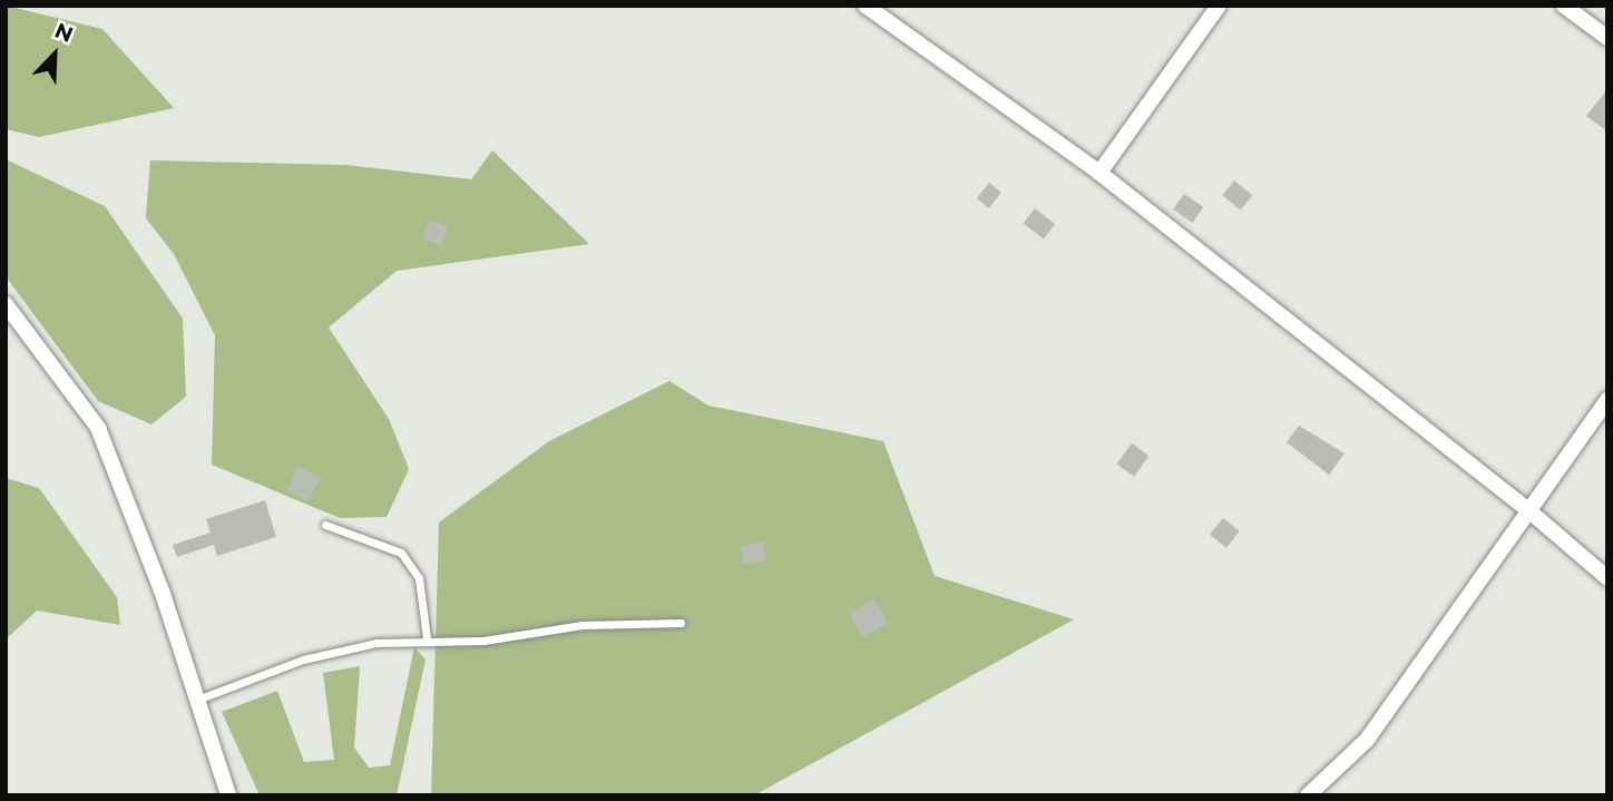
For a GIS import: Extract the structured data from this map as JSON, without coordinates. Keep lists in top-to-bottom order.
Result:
{
  "north": "top right"
}
